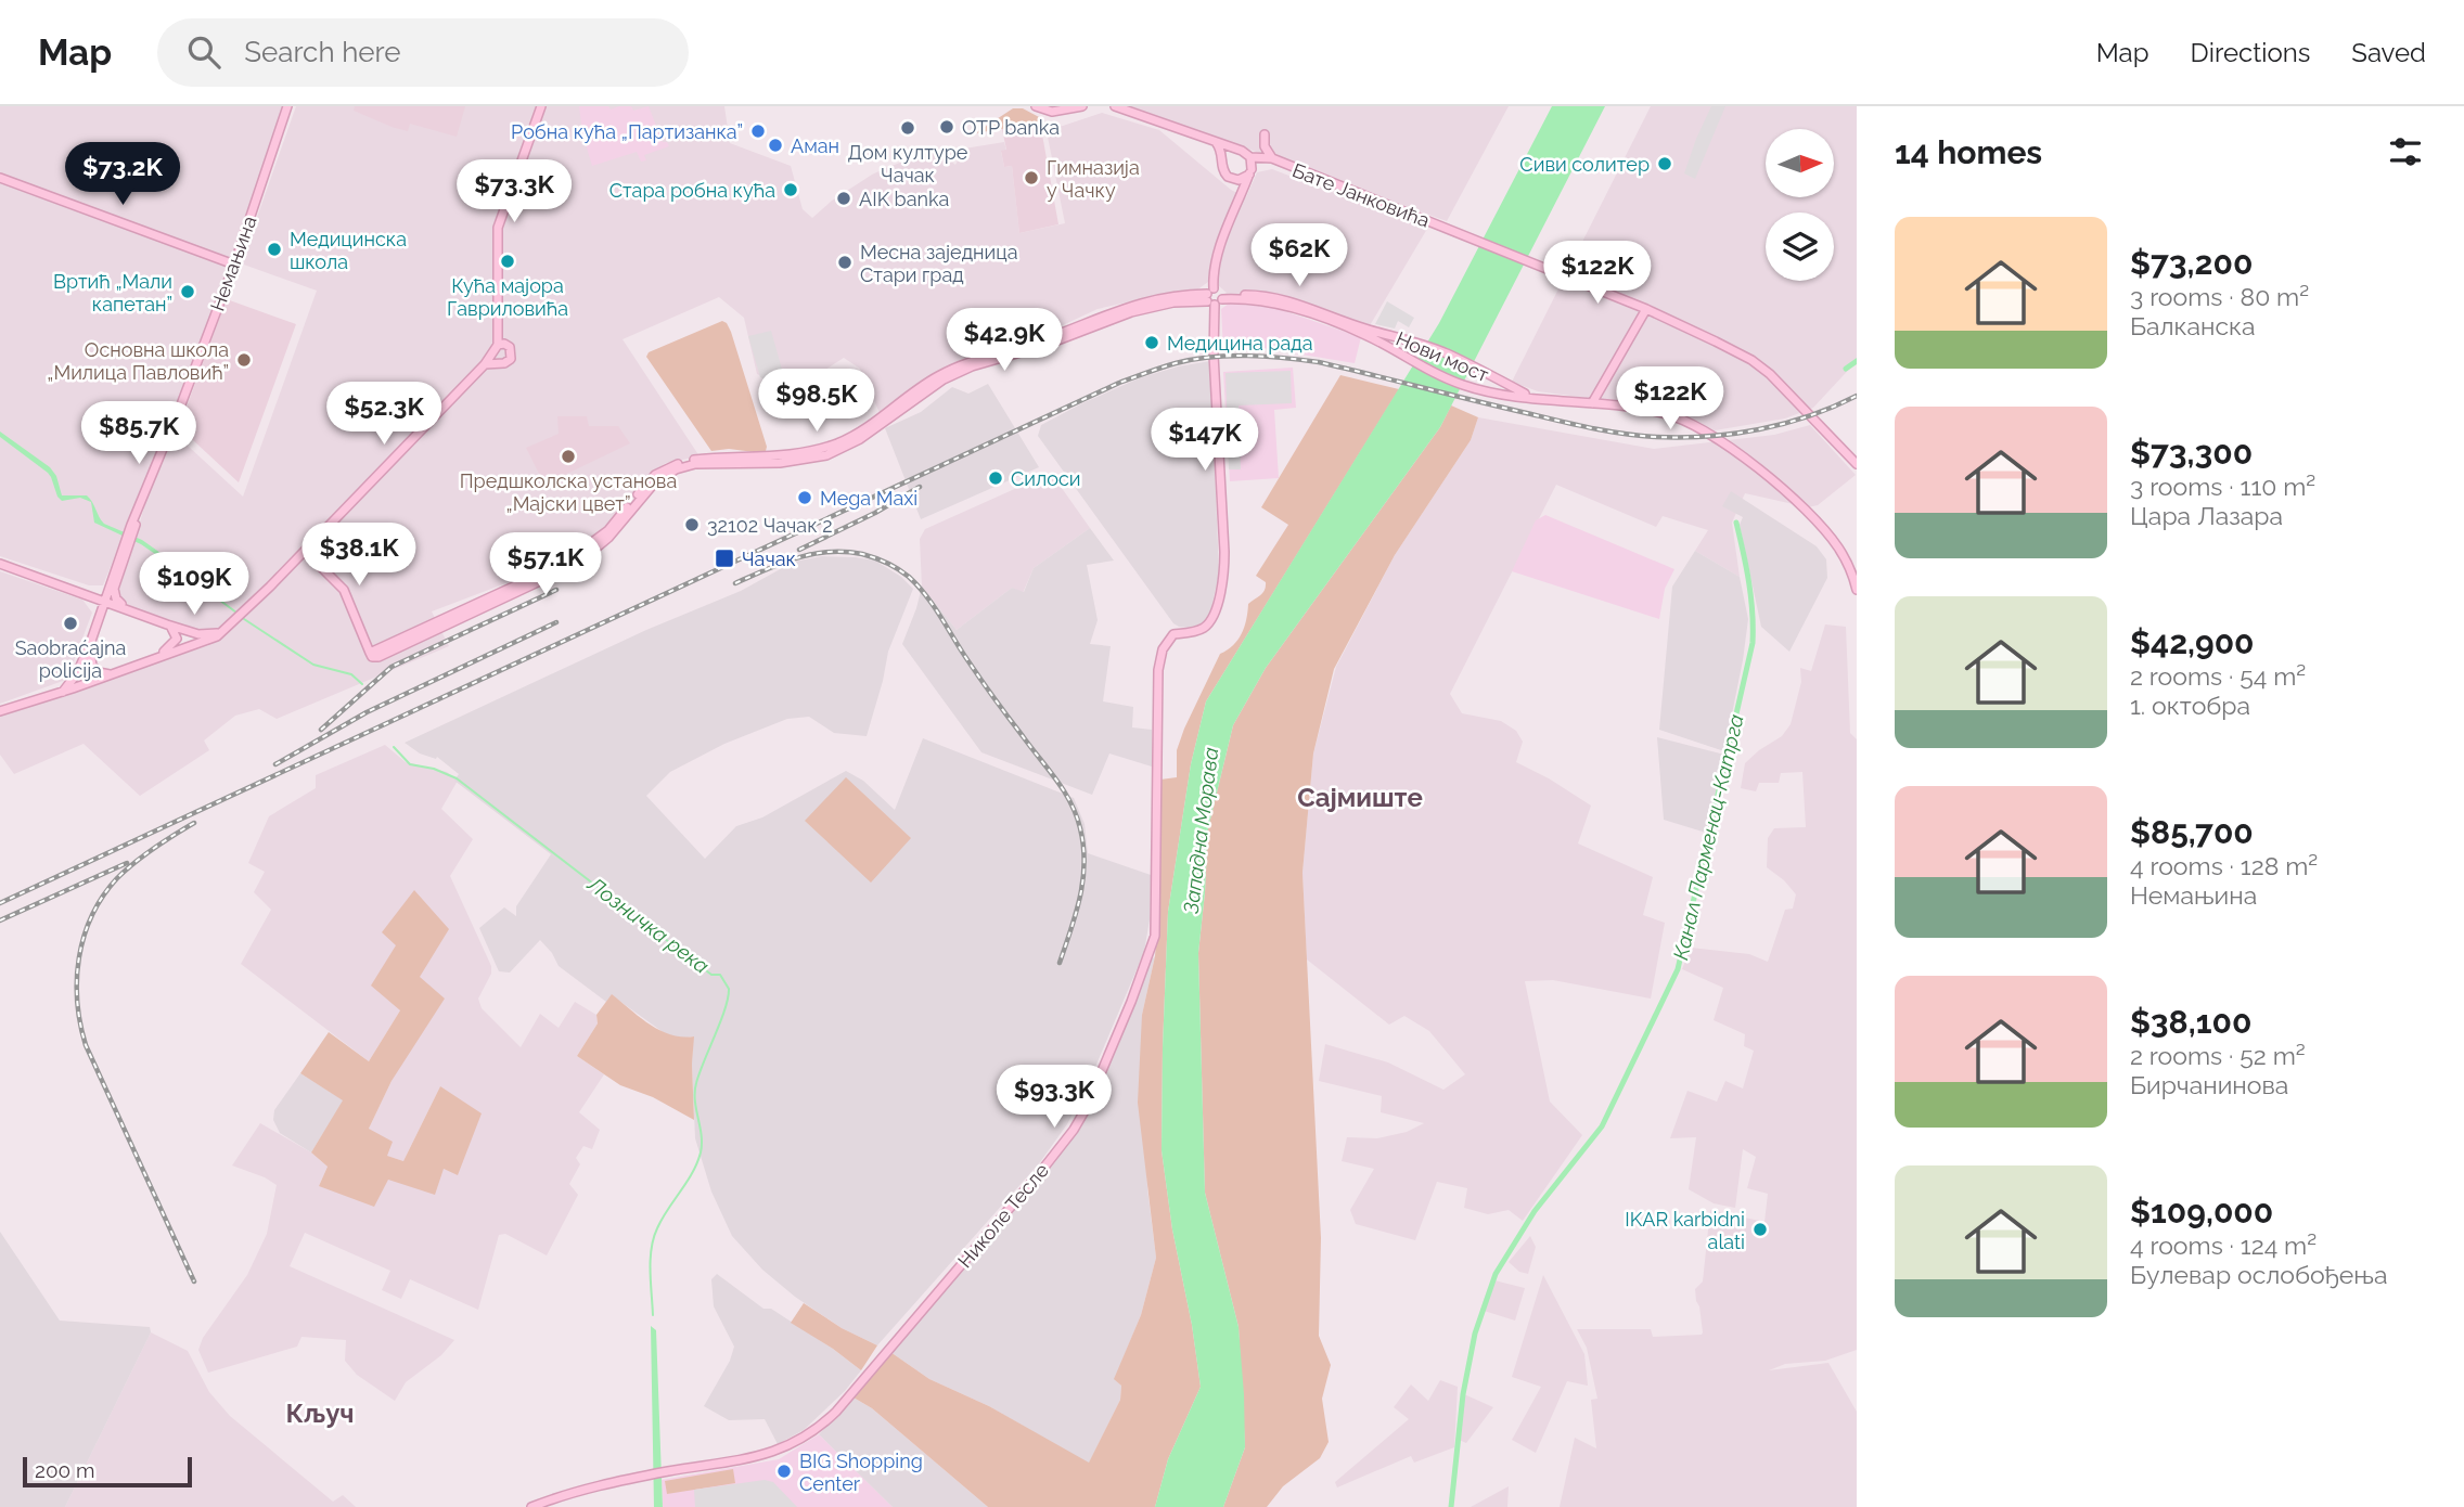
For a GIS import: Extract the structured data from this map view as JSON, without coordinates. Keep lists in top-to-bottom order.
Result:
{
  "streets": {
    "main road": [
      "Бате Јанковића",
      "Немањина",
      "Нови мост",
      "Николе Тесле"
    ]
  },
  "districts": ["Сајмиште", "Кључ"],
  "water": ["Западна Морава", "Канал Парменац-Катрга", "Лозничка река"],
  "places": {
    "other": [
      "OTP banka",
      "Дом културе Чачак",
      "Робна кућа „Партизанка”",
      "Аман",
      "Сиви солитер",
      "Гимназија у Чачку",
      "Стара робна кућа",
      "AIK banka",
      "Медицинска школа",
      "Кућа мајора Гавриловића",
      "Месна заједница Стари град",
      "Вртић „Мали капетан”",
      "Медицина рада",
      "Основна школа „Милица Павловић”",
      "Предшколска установа „Мајски цвет”",
      "Силоси",
      "Mega Maxi",
      "32102 Чачак 2",
      "Saobraćajna policija",
      "IKAR karbidni alati",
      "BIG Shopping Center"
    ],
    "transit": ["Чачак"]
  },
  "scale_bar": "200 m",
  "north": "right",
  "page": {
    "header": "Map",
    "search": "Search here",
    "nav": ["Map", "Directions", "Saved"],
    "heading": "14 homes",
    "price": [
      "$73.2K",
      "$73.3K",
      "$62K",
      "$122K",
      "$42.9K",
      "$122K",
      "$98.5K",
      "$52.3K",
      "$85.7K",
      "$147K",
      "$38.1K",
      "$57.1K",
      "$109K",
      "$93.3K"
    ],
    "list": [
      {
        "name": "$73,200",
        "note": "3 rooms · 80 m² · Балканска"
      },
      {
        "name": "$73,300",
        "note": "3 rooms · 110 m² · Цара Лазара"
      },
      {
        "name": "$42,900",
        "note": "2 rooms · 54 m² · 1. октобра"
      },
      {
        "name": "$85,700",
        "note": "4 rooms · 128 m² · Немањина"
      },
      {
        "name": "$38,100",
        "note": "2 rooms · 52 m² · Бирчанинова"
      },
      {
        "name": "$109,000",
        "note": "4 rooms · 124 m² · Булевар ослобођења"
      }
    ],
    "scale": "200 m"
  }
}
